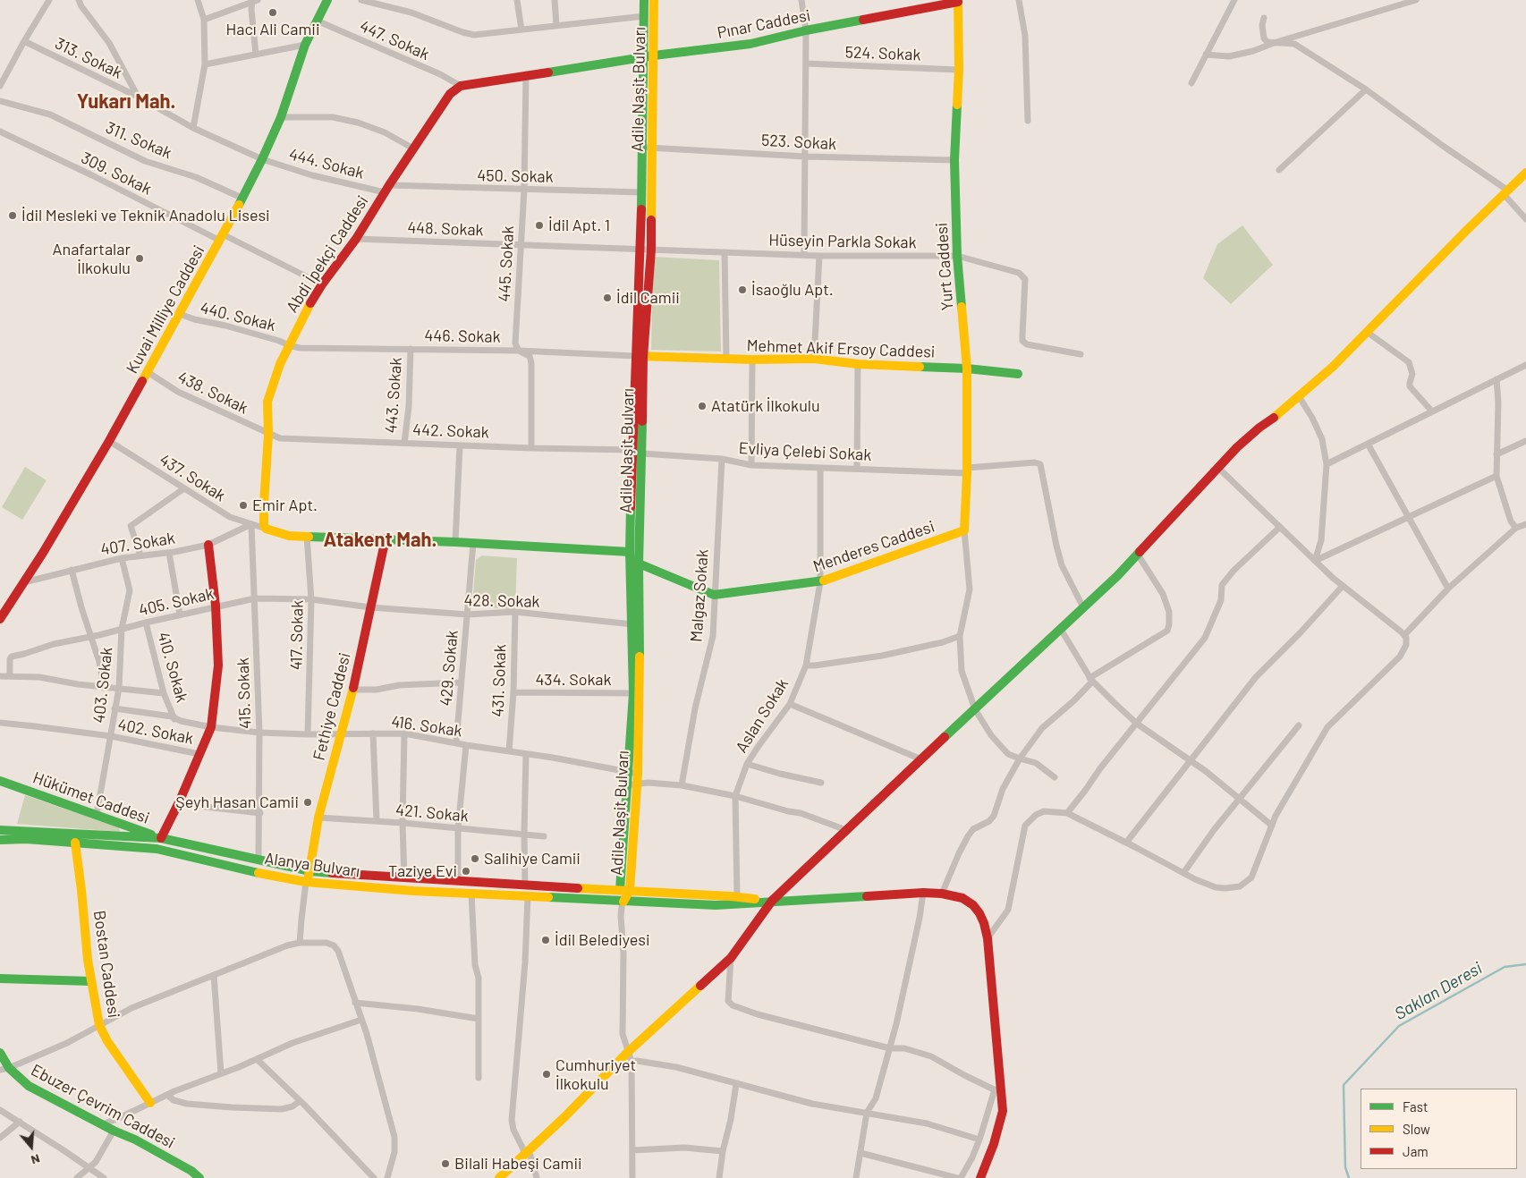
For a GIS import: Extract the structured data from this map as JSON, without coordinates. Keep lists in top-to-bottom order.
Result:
{
  "streets": {
    "street": [
      "Pınar Caddesi",
      "447. Sokak",
      "524. Sokak",
      "313. Sokak",
      "Adile Naşit Bulvarı",
      "311. Sokak",
      "523. Sokak",
      "444. Sokak",
      "309. Sokak",
      "450. Sokak",
      "448. Sokak",
      "Hüseyin Parkla Sokak",
      "Abdi İpekçi Caddesi",
      "445. Sokak",
      "Yurt Caddesi",
      "Kuvai Milliye Caddesi",
      "440. Sokak",
      "446. Sokak",
      "Mehmet Akif Ersoy Caddesi",
      "438. Sokak",
      "443. Sokak",
      "442. Sokak",
      "Evliya Çelebi Sokak",
      "437. Sokak",
      "407. Sokak",
      "Menderes Caddesi",
      "Malgaz Sokak",
      "428. Sokak",
      "405. Sokak",
      "417. Sokak",
      "410. Sokak",
      "429. Sokak",
      "434. Sokak",
      "431. Sokak",
      "403. Sokak",
      "415. Sokak",
      "Fethiye Caddesi",
      "Aslan Sokak",
      "416. Sokak",
      "402. Sokak",
      "Hükümet Caddesi",
      "421. Sokak",
      "Alanya Bulvarı",
      "Bostan Caddesi",
      "Ebuzer Çevrim Caddesi"
    ]
  },
  "crossings": [
    ["Pınar Caddesi", "Adile Naşit Bulvarı"],
    ["Pınar Caddesi", "Yurt Caddesi"],
    ["447. Sokak", "Abdi İpekçi Caddesi"],
    ["447. Sokak", "Kuvai Milliye Caddesi"],
    ["524. Sokak", "Yurt Caddesi"],
    ["313. Sokak", "444. Sokak"],
    ["313. Sokak", "Kuvai Milliye Caddesi"],
    ["Adile Naşit Bulvarı", "523. Sokak"],
    ["Adile Naşit Bulvarı", "450. Sokak"],
    ["Adile Naşit Bulvarı", "448. Sokak"],
    ["Adile Naşit Bulvarı", "Hüseyin Parkla Sokak"],
    ["Adile Naşit Bulvarı", "446. Sokak"],
    ["Adile Naşit Bulvarı", "Mehmet Akif Ersoy Caddesi"],
    ["Adile Naşit Bulvarı", "442. Sokak"],
    ["Adile Naşit Bulvarı", "Evliya Çelebi Sokak"],
    ["Adile Naşit Bulvarı", "Menderes Caddesi"],
    ["Adile Naşit Bulvarı", "428. Sokak"],
    ["Adile Naşit Bulvarı", "434. Sokak"],
    ["Adile Naşit Bulvarı", "416. Sokak"],
    ["Adile Naşit Bulvarı", "Alanya Bulvarı"],
    ["311. Sokak", "Kuvai Milliye Caddesi"],
    ["523. Sokak", "Yurt Caddesi"],
    ["444. Sokak", "450. Sokak"],
    ["444. Sokak", "Abdi İpekçi Caddesi"],
    ["444. Sokak", "Kuvai Milliye Caddesi"],
    ["309. Sokak", "Abdi İpekçi Caddesi"],
    ["309. Sokak", "Kuvai Milliye Caddesi"],
    ["450. Sokak", "Abdi İpekçi Caddesi"],
    ["450. Sokak", "445. Sokak"],
    ["448. Sokak", "Hüseyin Parkla Sokak"],
    ["448. Sokak", "Abdi İpekçi Caddesi"],
    ["448. Sokak", "445. Sokak"],
    ["Hüseyin Parkla Sokak", "Yurt Caddesi"],
    ["Abdi İpekçi Caddesi", "440. Sokak"],
    ["Abdi İpekçi Caddesi", "446. Sokak"],
    ["Abdi İpekçi Caddesi", "438. Sokak"],
    ["Abdi İpekçi Caddesi", "442. Sokak"],
    ["Abdi İpekçi Caddesi", "437. Sokak"],
    ["445. Sokak", "446. Sokak"],
    ["Yurt Caddesi", "Mehmet Akif Ersoy Caddesi"],
    ["Yurt Caddesi", "Evliya Çelebi Sokak"],
    ["Yurt Caddesi", "Menderes Caddesi"],
    ["Kuvai Milliye Caddesi", "440. Sokak"],
    ["Kuvai Milliye Caddesi", "438. Sokak"],
    ["Kuvai Milliye Caddesi", "437. Sokak"],
    ["Kuvai Milliye Caddesi", "407. Sokak"],
    ["440. Sokak", "446. Sokak"],
    ["446. Sokak", "Mehmet Akif Ersoy Caddesi"],
    ["446. Sokak", "443. Sokak"],
    ["438. Sokak", "442. Sokak"],
    ["443. Sokak", "442. Sokak"],
    ["Evliya Çelebi Sokak", "Malgaz Sokak"],
    ["Evliya Çelebi Sokak", "Aslan Sokak"],
    ["437. Sokak", "407. Sokak"],
    ["437. Sokak", "415. Sokak"],
    ["407. Sokak", "403. Sokak"],
    ["407. Sokak", "415. Sokak"],
    ["Menderes Caddesi", "Malgaz Sokak"],
    ["Menderes Caddesi", "Aslan Sokak"],
    ["428. Sokak", "405. Sokak"],
    ["428. Sokak", "429. Sokak"],
    ["428. Sokak", "431. Sokak"],
    ["428. Sokak", "Fethiye Caddesi"],
    ["405. Sokak", "417. Sokak"],
    ["405. Sokak", "410. Sokak"],
    ["405. Sokak", "403. Sokak"],
    ["405. Sokak", "415. Sokak"],
    ["405. Sokak", "Fethiye Caddesi"],
    ["417. Sokak", "416. Sokak"],
    ["410. Sokak", "416. Sokak"],
    ["429. Sokak", "416. Sokak"],
    ["434. Sokak", "431. Sokak"],
    ["431. Sokak", "416. Sokak"],
    ["403. Sokak", "416. Sokak"],
    ["403. Sokak", "402. Sokak"],
    ["403. Sokak", "Hükümet Caddesi"],
    ["415. Sokak", "416. Sokak"],
    ["415. Sokak", "Alanya Bulvarı"],
    ["Fethiye Caddesi", "416. Sokak"],
    ["Fethiye Caddesi", "421. Sokak"],
    ["Fethiye Caddesi", "Alanya Bulvarı"],
    ["Aslan Sokak", "Alanya Bulvarı"],
    ["Hükümet Caddesi", "Alanya Bulvarı"],
    ["Alanya Bulvarı", "Bostan Caddesi"]
  ],
  "districts": ["Yukarı Mah.", "Atakent Mah."],
  "water": ["Saklan Deresi"],
  "places": [
    "Hacı Ali Camii",
    "İdil Mesleki ve Teknik Anadolu Lisesi",
    "İdil Apt. 1",
    "Anafartalar İlkokulu",
    "İsaoğlu Apt.",
    "İdil Camii",
    "Atatürk İlkokulu",
    "Emir Apt.",
    "Şeyh Hasan Camii",
    "Salihiye Camii",
    "Taziye Evi",
    "İdil Belediyesi",
    "Cumhuriyet İlkokulu",
    "Bilali Habeşi Camii"
  ],
  "legend": ["Fast", "Slow", "Jam"],
  "north": "bottom"
}
